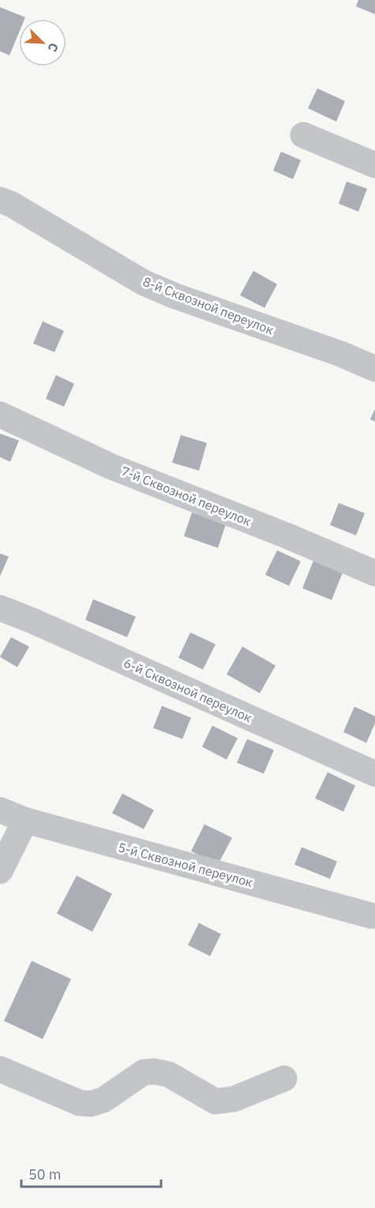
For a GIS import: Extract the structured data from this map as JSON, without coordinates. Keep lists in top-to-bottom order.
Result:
{
  "streets": {
    "street": [
      "8-й Сквозной переулок",
      "7-й Сквозной переулок",
      "6-й Сквозной переулок",
      "5-й Сквозной переулок"
    ]
  },
  "scale_bar": "50 m",
  "north": "bottom right"
}
